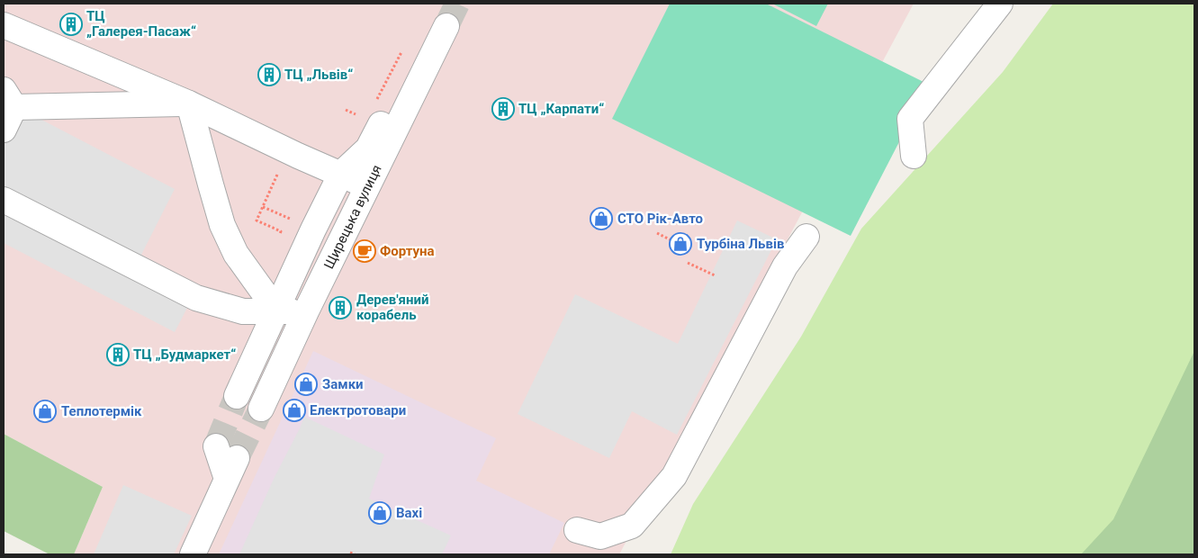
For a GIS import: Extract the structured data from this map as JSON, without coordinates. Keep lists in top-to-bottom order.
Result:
{
  "streets": {
    "street": ["Щирецька вулиця"]
  },
  "places": {
    "building": [
      "ТЦ „Галерея-Пасаж“",
      "ТЦ „Львів“",
      "ТЦ „Карпати“",
      "Дерев'яний корабель",
      "ТЦ „Будмаркет“"
    ],
    "shop": [
      "СТО Рік-Авто",
      "Турбіна Львів",
      "Замки",
      "Електротовари",
      "Теплотермік",
      "Baxi"
    ],
    "cafe": ["Фортуна"]
  }
}
